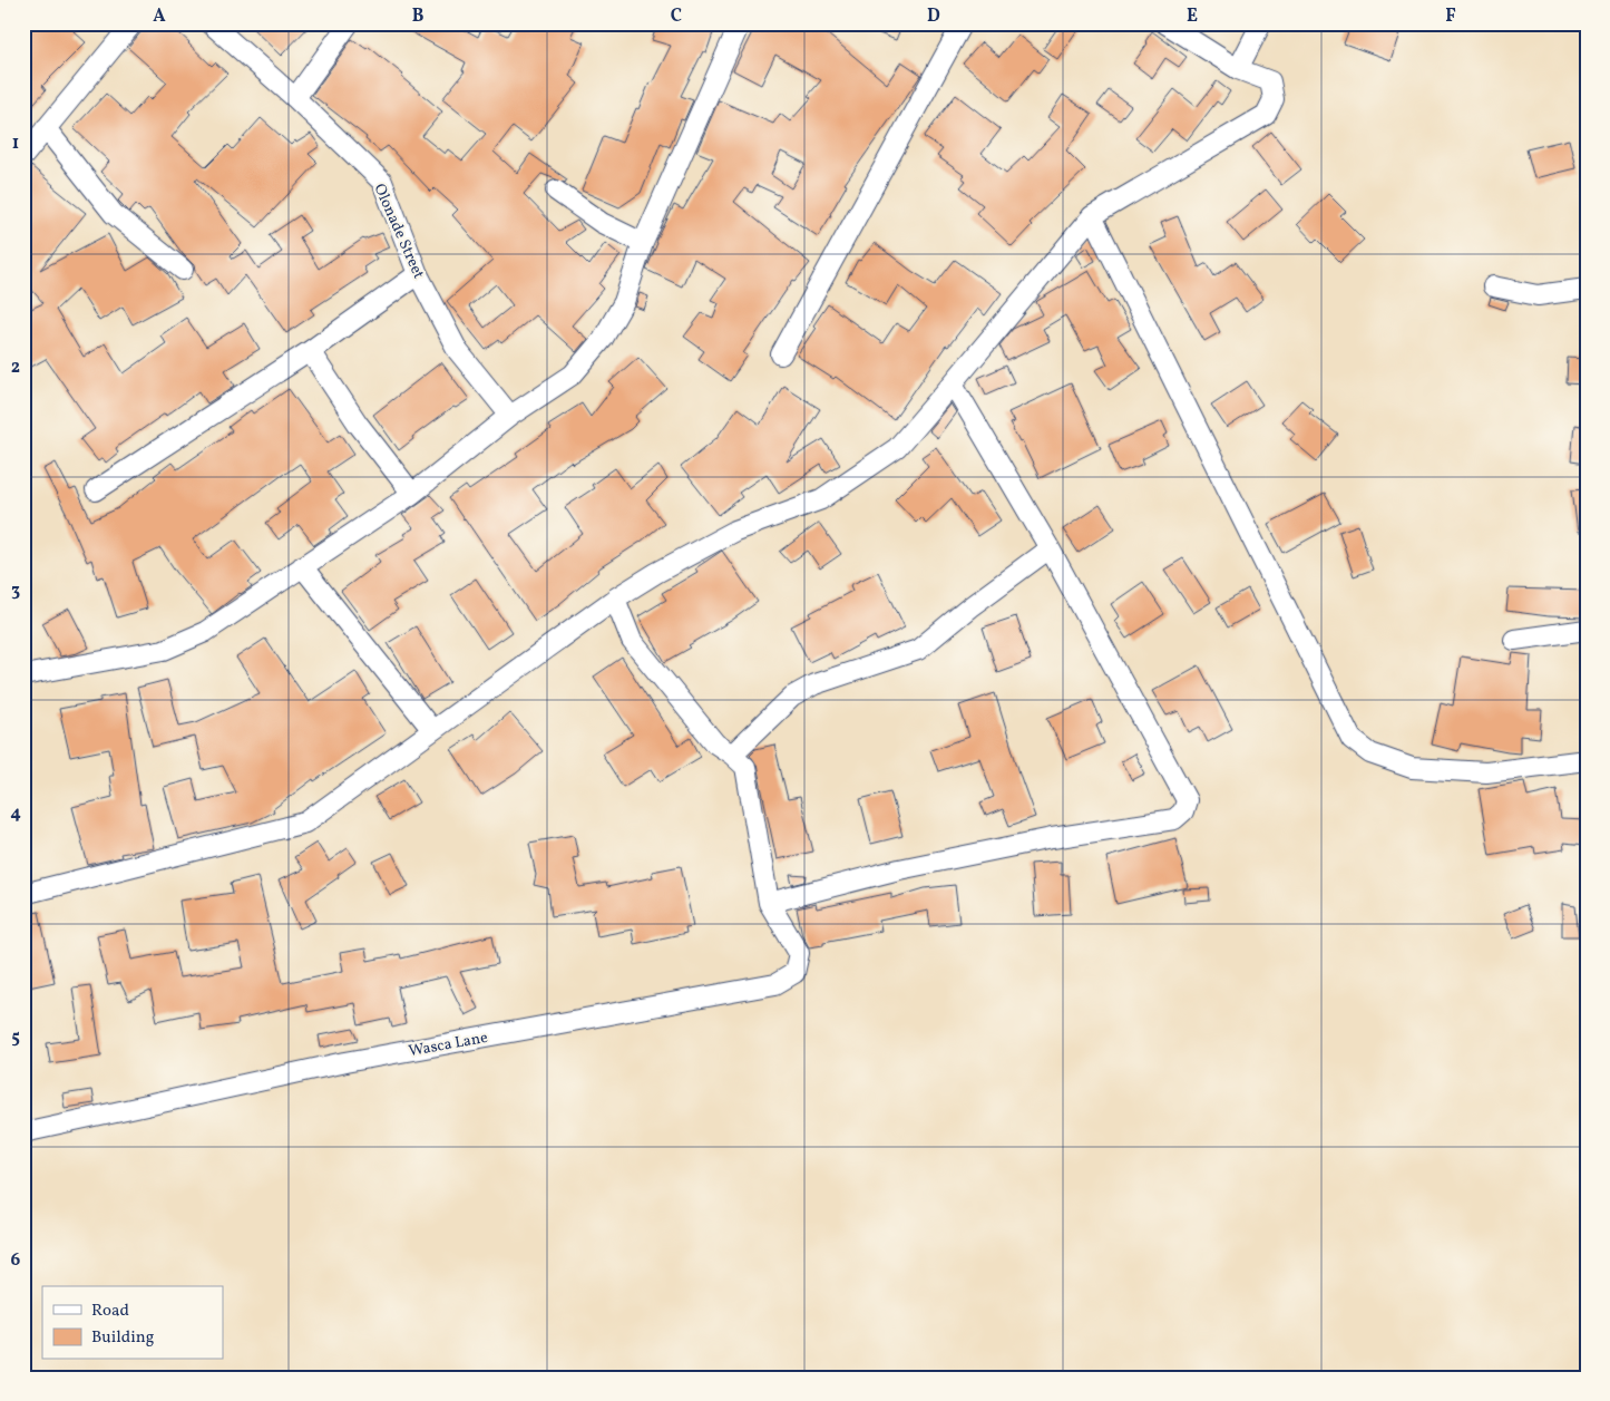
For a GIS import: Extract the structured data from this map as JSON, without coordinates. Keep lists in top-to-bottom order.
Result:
{
  "streets": {
    "street": ["Olonade Street", "Wasca Lane"]
  },
  "legend": ["Road", "Building"],
  "grid": {
    "columns": [
      "A",
      "B",
      "C",
      "D",
      "E",
      "F"
    ],
    "rows": [
      "1",
      "2",
      "3",
      "4",
      "5",
      "6"
    ]
  }
}
